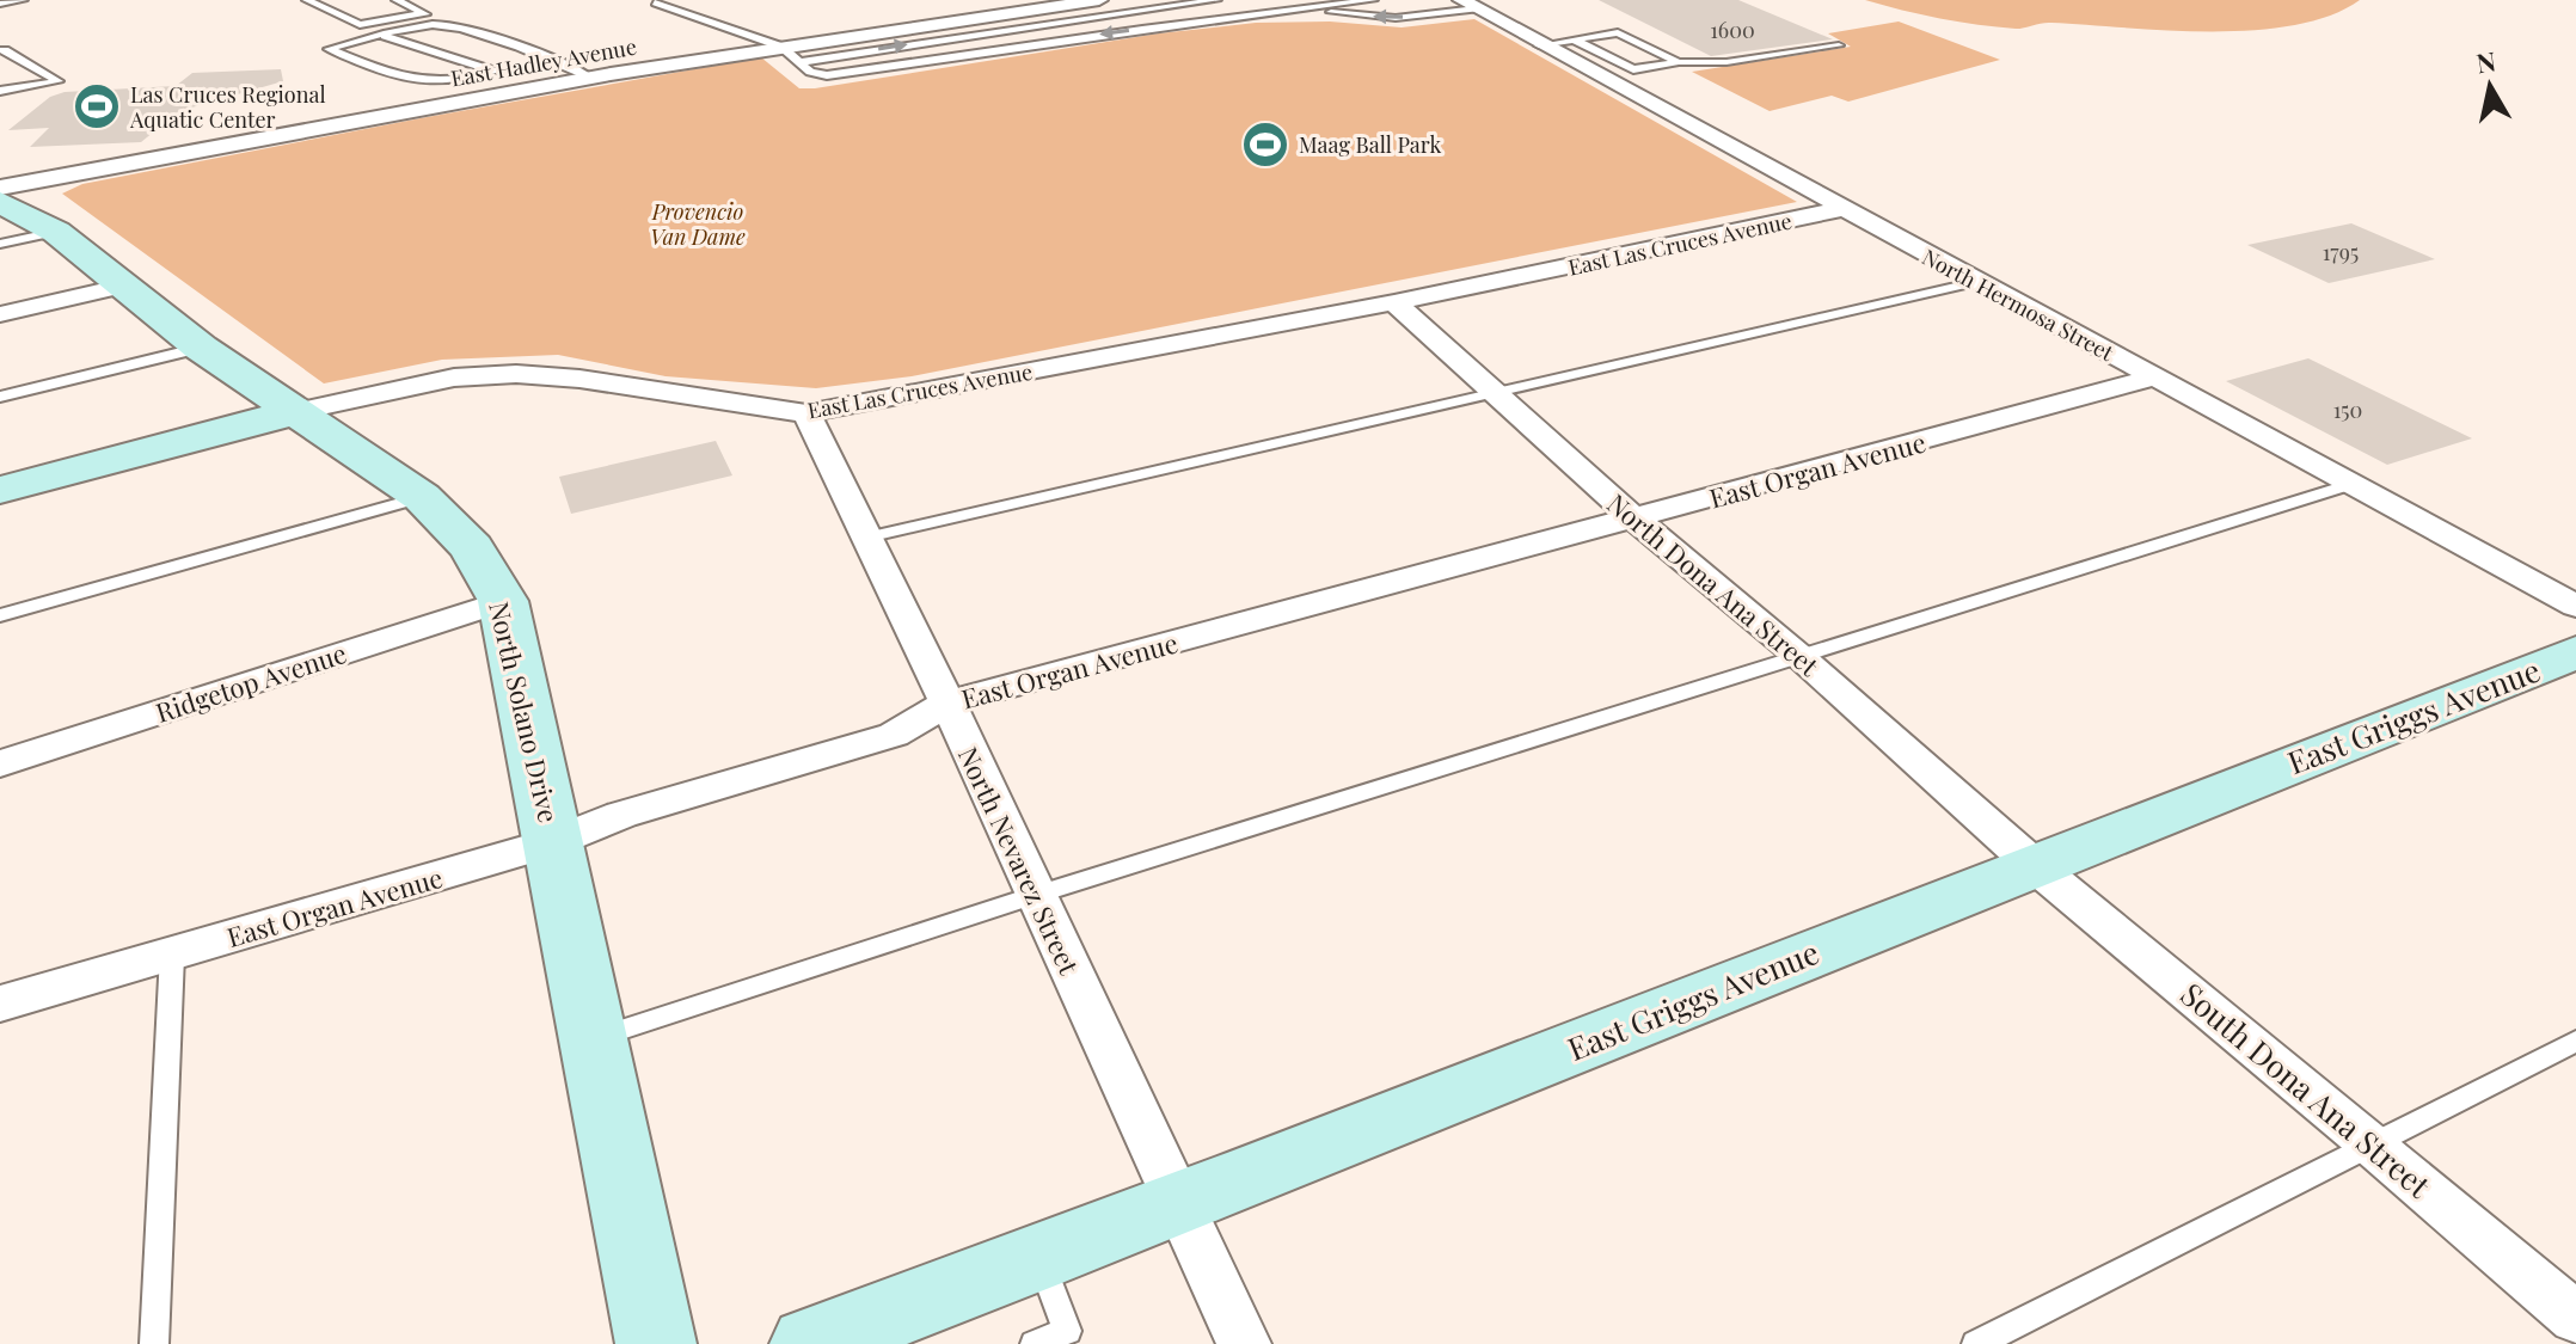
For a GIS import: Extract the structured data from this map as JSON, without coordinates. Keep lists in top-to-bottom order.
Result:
{
  "streets": {
    "main road": ["East Las Cruces Avenue", "North Solano Drive", "East Griggs Avenue"],
    "street": [
      "East Hadley Avenue",
      "North Hermosa Street",
      "East Organ Avenue",
      "North Dona Ana Street",
      "Ridgetop Avenue",
      "North Nevarez Street",
      "South Dona Ana Street"
    ]
  },
  "crossings": [
    ["East Las Cruces Avenue", "North Hermosa Street"],
    ["East Las Cruces Avenue", "North Dona Ana Street"],
    ["East Las Cruces Avenue", "North Solano Drive"],
    ["East Las Cruces Avenue", "North Nevarez Street"],
    ["North Hermosa Street", "East Organ Avenue"],
    ["East Organ Avenue", "North Dona Ana Street"],
    ["East Organ Avenue", "North Solano Drive"],
    ["East Organ Avenue", "North Nevarez Street"],
    ["North Dona Ana Street", "East Griggs Avenue"],
    ["North Dona Ana Street", "South Dona Ana Street"],
    ["Ridgetop Avenue", "North Solano Drive"],
    ["East Griggs Avenue", "North Nevarez Street"],
    ["East Griggs Avenue", "South Dona Ana Street"]
  ],
  "parks": ["Provencio Van Dame"],
  "places": {
    "sports": ["Las Cruces Regional Aquatic Center", "Maag Ball Park"]
  },
  "house_numbers": ["1600", "1795", "150"],
  "north": "top"
}
